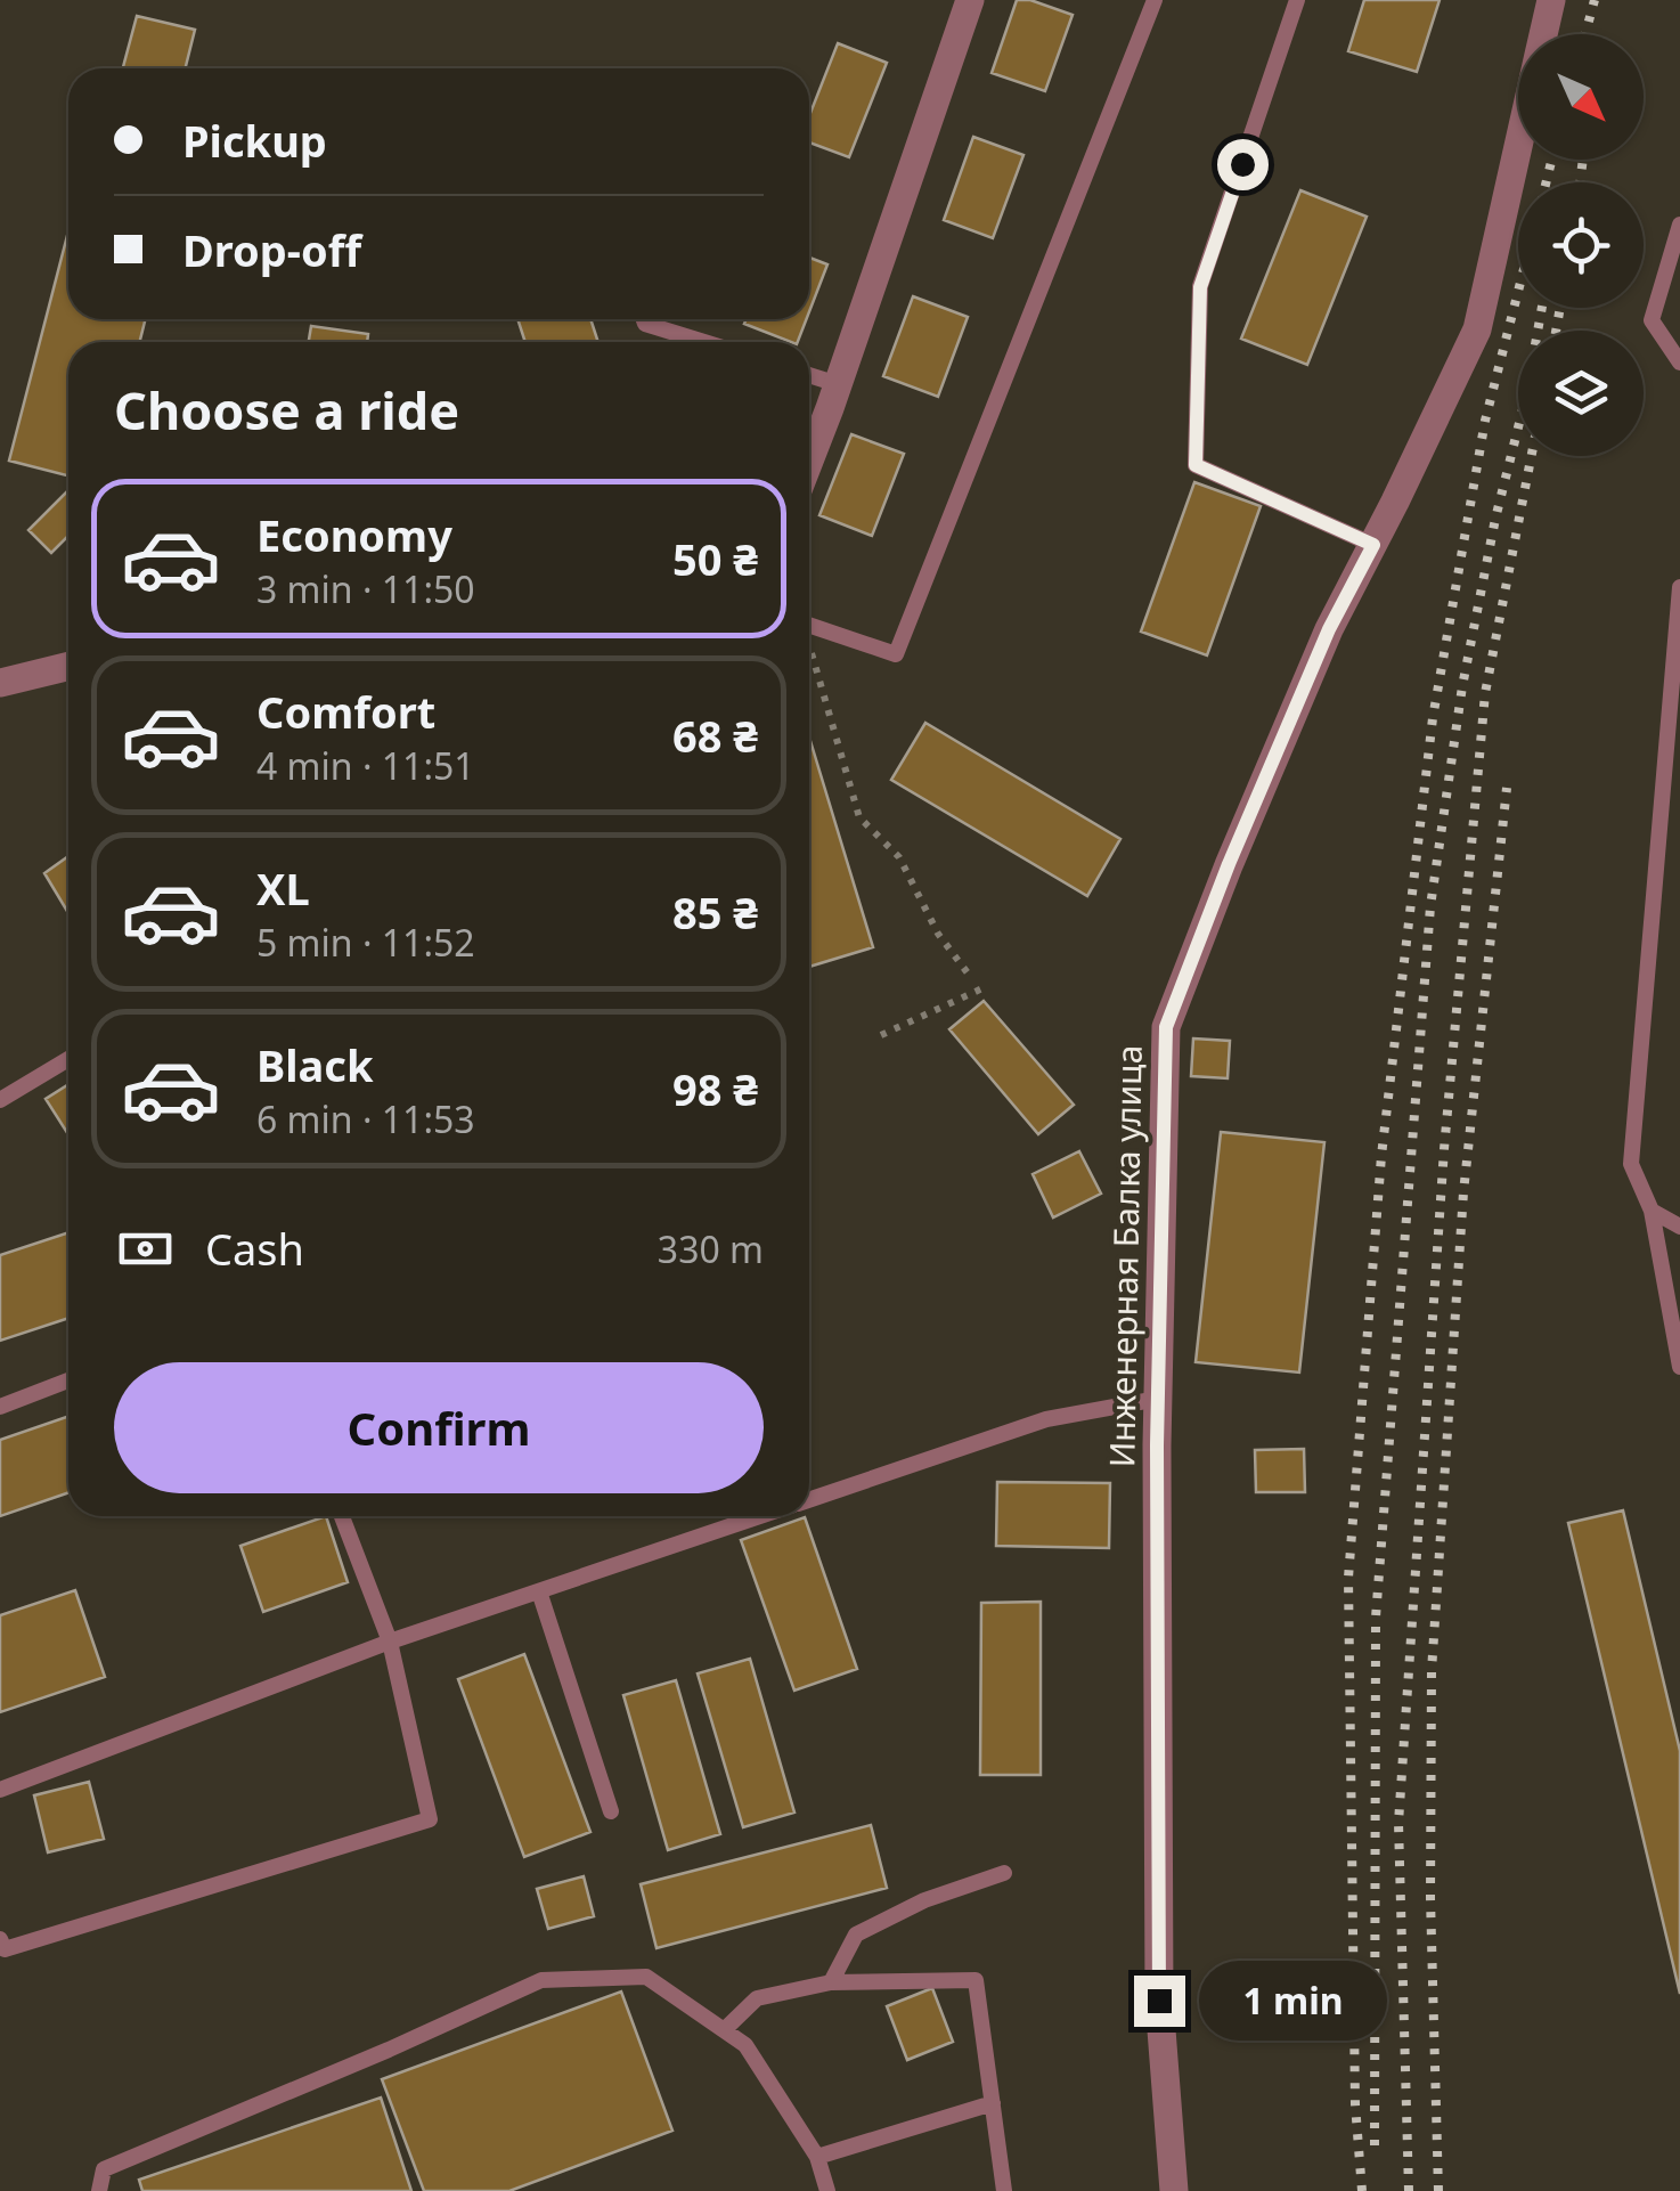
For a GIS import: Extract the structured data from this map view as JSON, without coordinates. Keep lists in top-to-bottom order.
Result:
{
  "streets": {
    "street": ["Инженерная Балка улица"]
  },
  "north": "bottom right",
  "page": {
    "banner": ["Pickup", "Drop-off"],
    "heading": "Choose a ride",
    "list": [
      {
        "name": "Economy",
        "note": "3 min · 11:50",
        "value": "50 ₴"
      },
      {
        "name": "Comfort",
        "note": "4 min · 11:51",
        "value": "68 ₴"
      },
      {
        "name": "XL",
        "note": "5 min · 11:52",
        "value": "85 ₴"
      },
      {
        "name": "Black",
        "note": "6 min · 11:53",
        "value": "98 ₴"
      }
    ],
    "pay": ["Cash", "330 m"],
    "buttons": "Confirm",
    "bubble": "1 min"
  }
}
